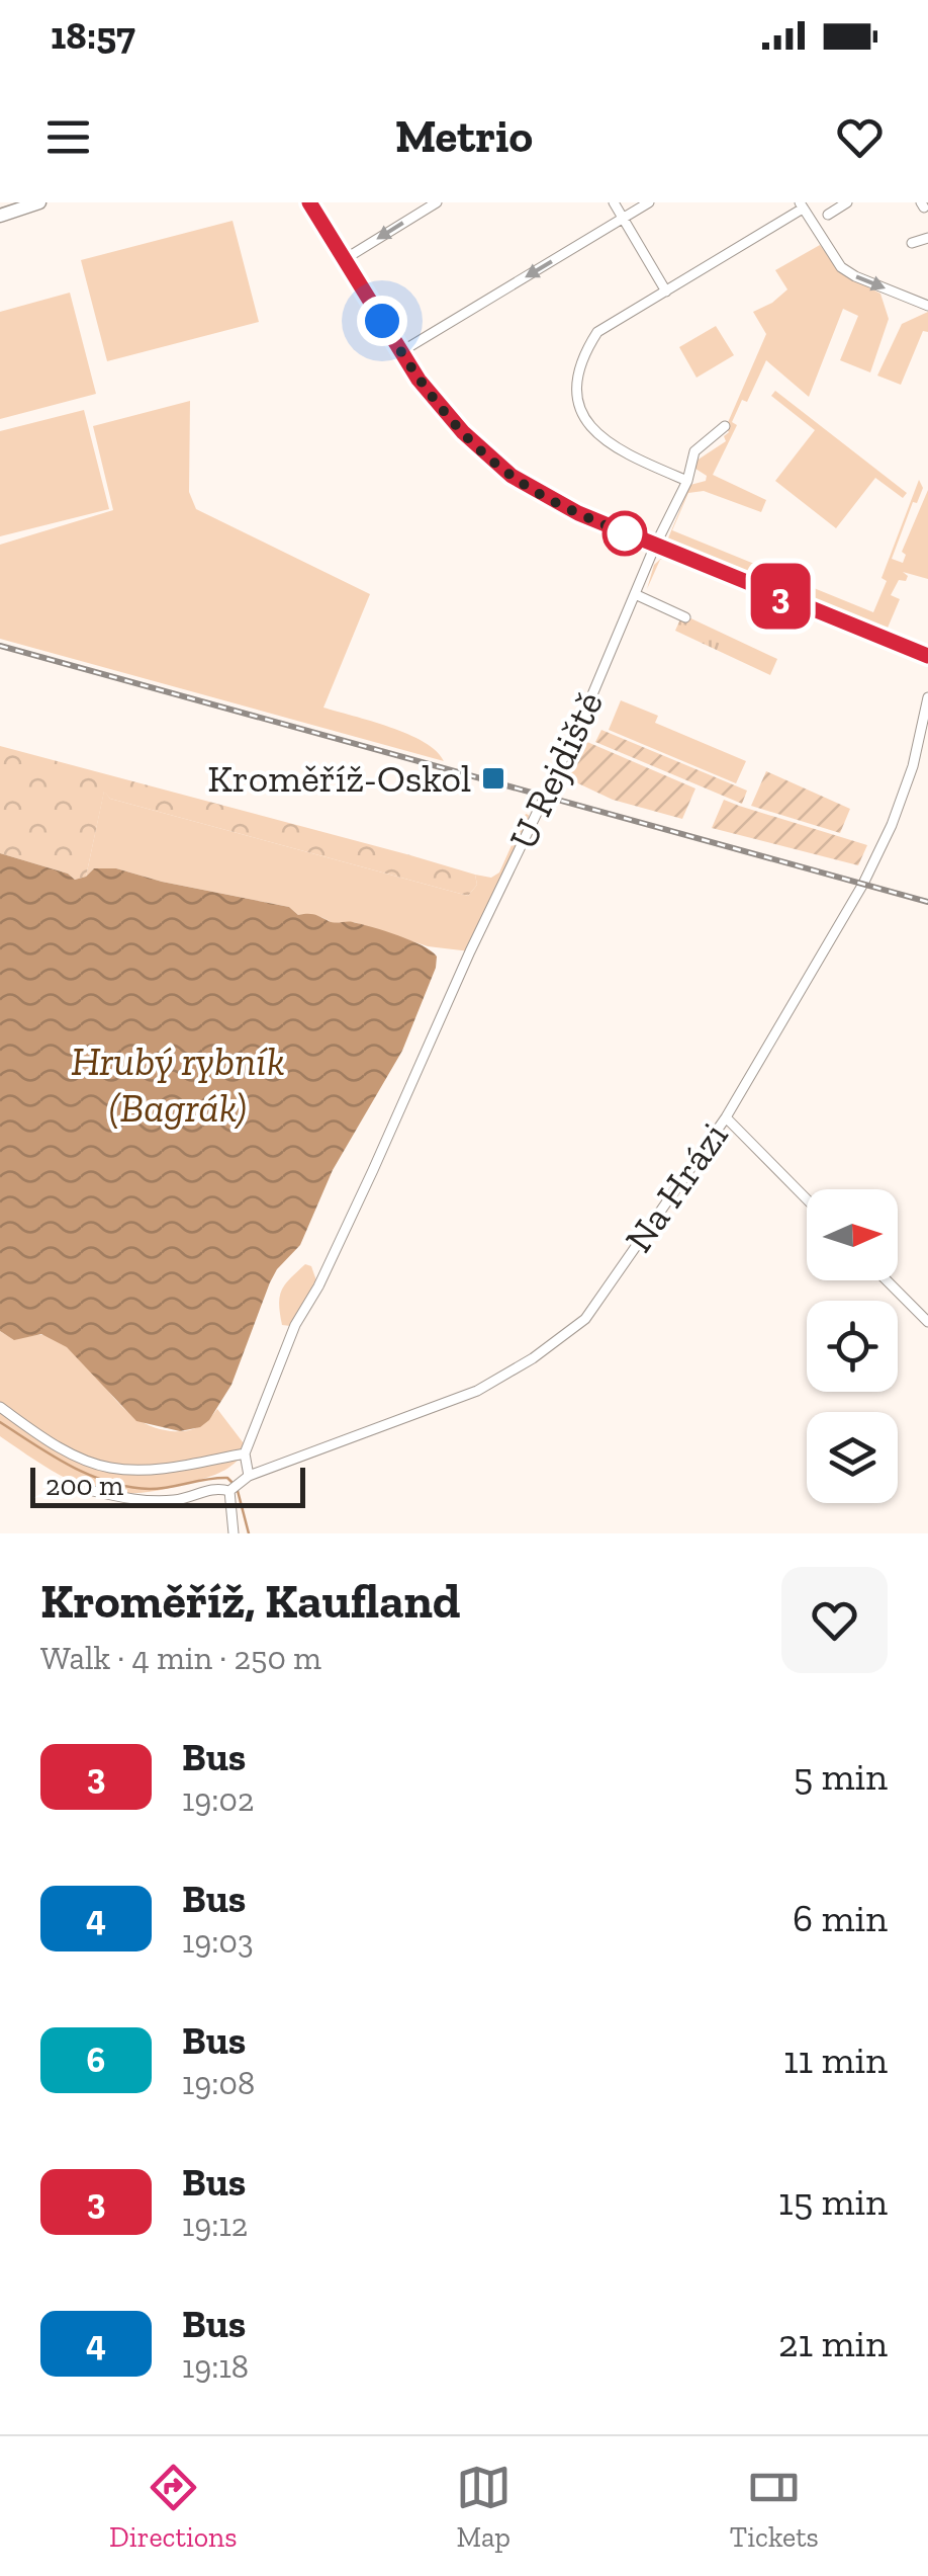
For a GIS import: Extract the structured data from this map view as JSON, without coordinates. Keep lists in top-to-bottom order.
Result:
{
  "streets": {
    "street": ["U Rejdiště", "Na Hrázi"]
  },
  "water": ["Hrubý rybník (Bagrák)"],
  "places": {
    "transit": ["Kroměříž-Oskol"]
  },
  "lines": ["bus line 3"],
  "scale_bar": "200 m",
  "north": "right",
  "page": {
    "status": "18:57",
    "header": "Metrio",
    "on_map": "3",
    "scale": "200 m",
    "heading": ["Kroměříž, Kaufland", "Walk · 4 min · 250 m"],
    "list": [
      {
        "mark": "3",
        "name": "Bus",
        "note": "19:02",
        "value": "5 min"
      },
      {
        "mark": "4",
        "name": "Bus",
        "note": "19:03",
        "value": "6 min"
      },
      {
        "mark": "6",
        "name": "Bus",
        "note": "19:08",
        "value": "11 min"
      },
      {
        "mark": "3",
        "name": "Bus",
        "note": "19:12",
        "value": "15 min"
      },
      {
        "mark": "4",
        "name": "Bus",
        "note": "19:18",
        "value": "21 min"
      }
    ],
    "tabs": ["Directions", "Map", "Tickets"]
  }
}
